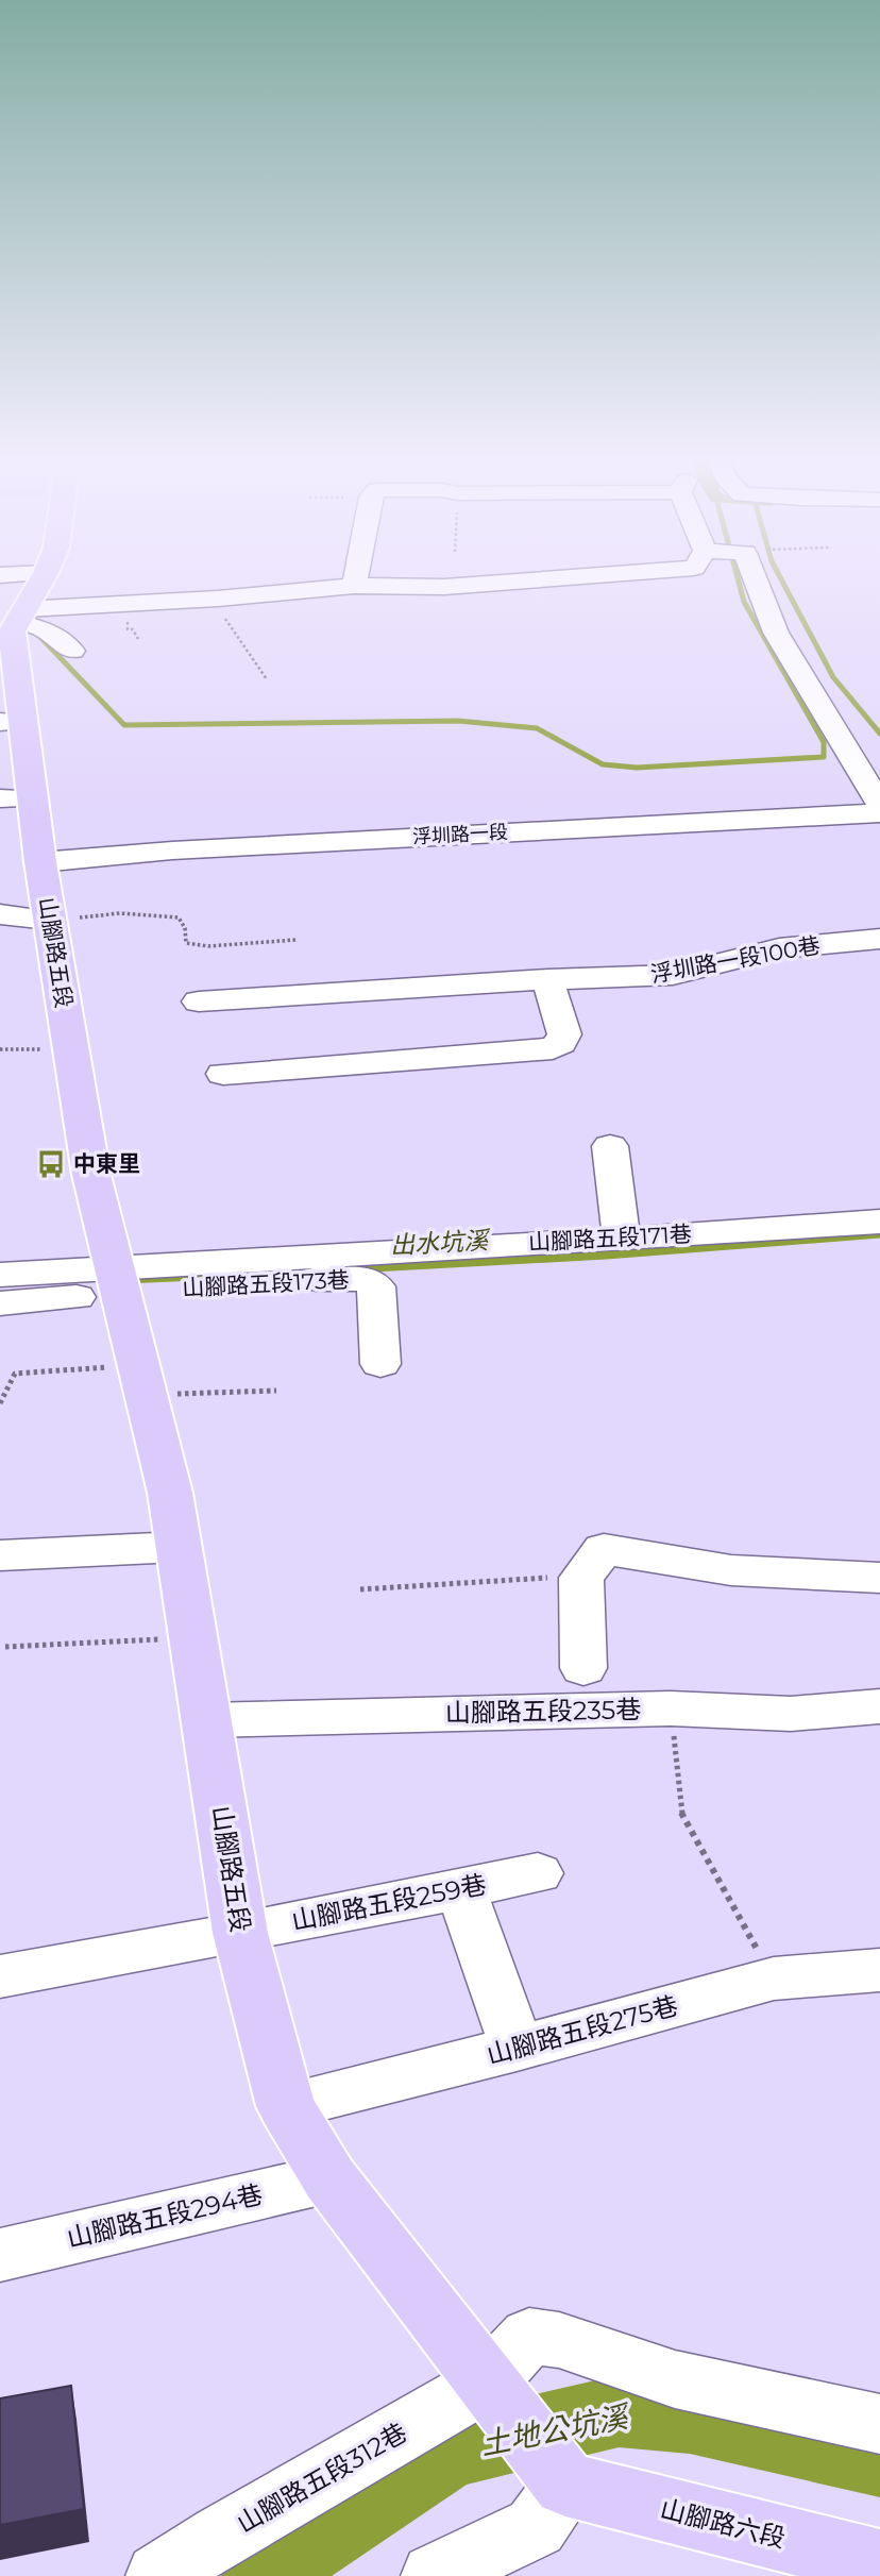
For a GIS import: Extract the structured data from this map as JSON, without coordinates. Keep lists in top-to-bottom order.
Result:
{
  "streets": {
    "main road": ["山腳路五段", "山腳路六段"],
    "street": [
      "浮圳路一段",
      "浮圳路一段100巷",
      "山腳路五段171巷",
      "山腳路五段173巷",
      "山腳路五段235巷",
      "山腳路五段259巷",
      "山腳路五段275巷",
      "山腳路五段294巷",
      "山腳路五段312巷"
    ]
  },
  "crossings": [
    ["浮圳路一段", "山腳路五段"],
    ["山腳路五段", "山腳路五段171巷"],
    ["山腳路五段", "山腳路五段173巷"],
    ["山腳路五段", "山腳路五段235巷"],
    ["山腳路五段", "山腳路五段259巷"],
    ["山腳路五段", "山腳路五段275巷"],
    ["山腳路五段", "山腳路五段294巷"],
    ["山腳路五段", "山腳路五段312巷"],
    ["山腳路五段", "山腳路六段"],
    ["山腳路五段171巷", "山腳路五段173巷"]
  ],
  "water": ["出水坑溪", "土地公坑溪"],
  "places": {
    "bus stop": ["中東里"]
  }
}
